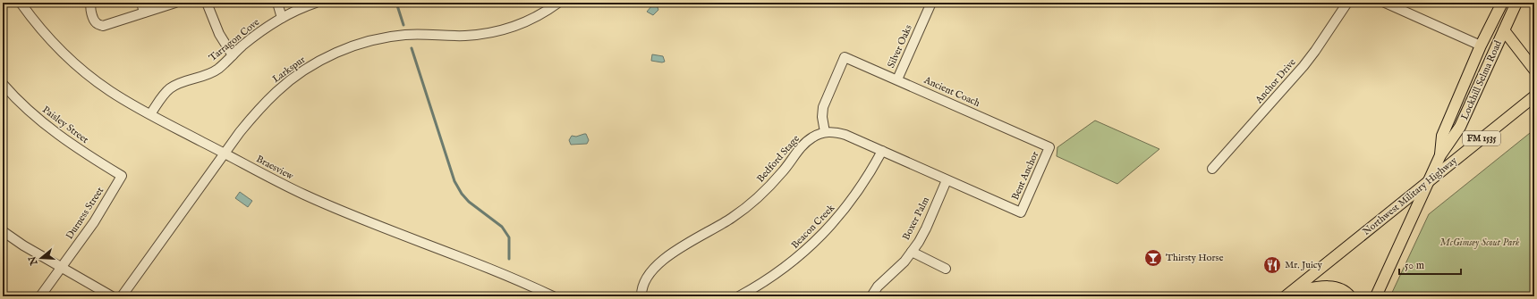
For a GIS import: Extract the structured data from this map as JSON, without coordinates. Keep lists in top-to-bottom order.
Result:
{
  "streets": {
    "main road": ["Lockhill Selma Road", "FM 1535", "Northwest Military Highway"],
    "street": [
      "Tarragon Cove",
      "Silver Oaks",
      "Larkspur",
      "Anchor Drive",
      "Ancient Coach",
      "Paisley Street",
      "Bedford Stage",
      "Braesview",
      "Bent Anchor",
      "Durness Street",
      "Boxer Palm",
      "Beacon Creek"
    ]
  },
  "crossings": [
    ["Tarragon Cove", "Braesview"],
    ["Silver Oaks", "Ancient Coach"],
    ["Larkspur", "Braesview"],
    ["Lockhill Selma Road", "Northwest Military Highway"],
    ["Ancient Coach", "Bedford Stage"],
    ["Ancient Coach", "Bent Anchor"],
    ["Paisley Street", "Durness Street"],
    ["Bent Anchor", "Boxer Palm"]
  ],
  "parks": ["McGimsey Scout Park"],
  "places": {
    "bar": ["Thirsty Horse"],
    "restaurant": ["Mr. Juicy"]
  },
  "scale_bar": "50 m",
  "north": "left"
}
